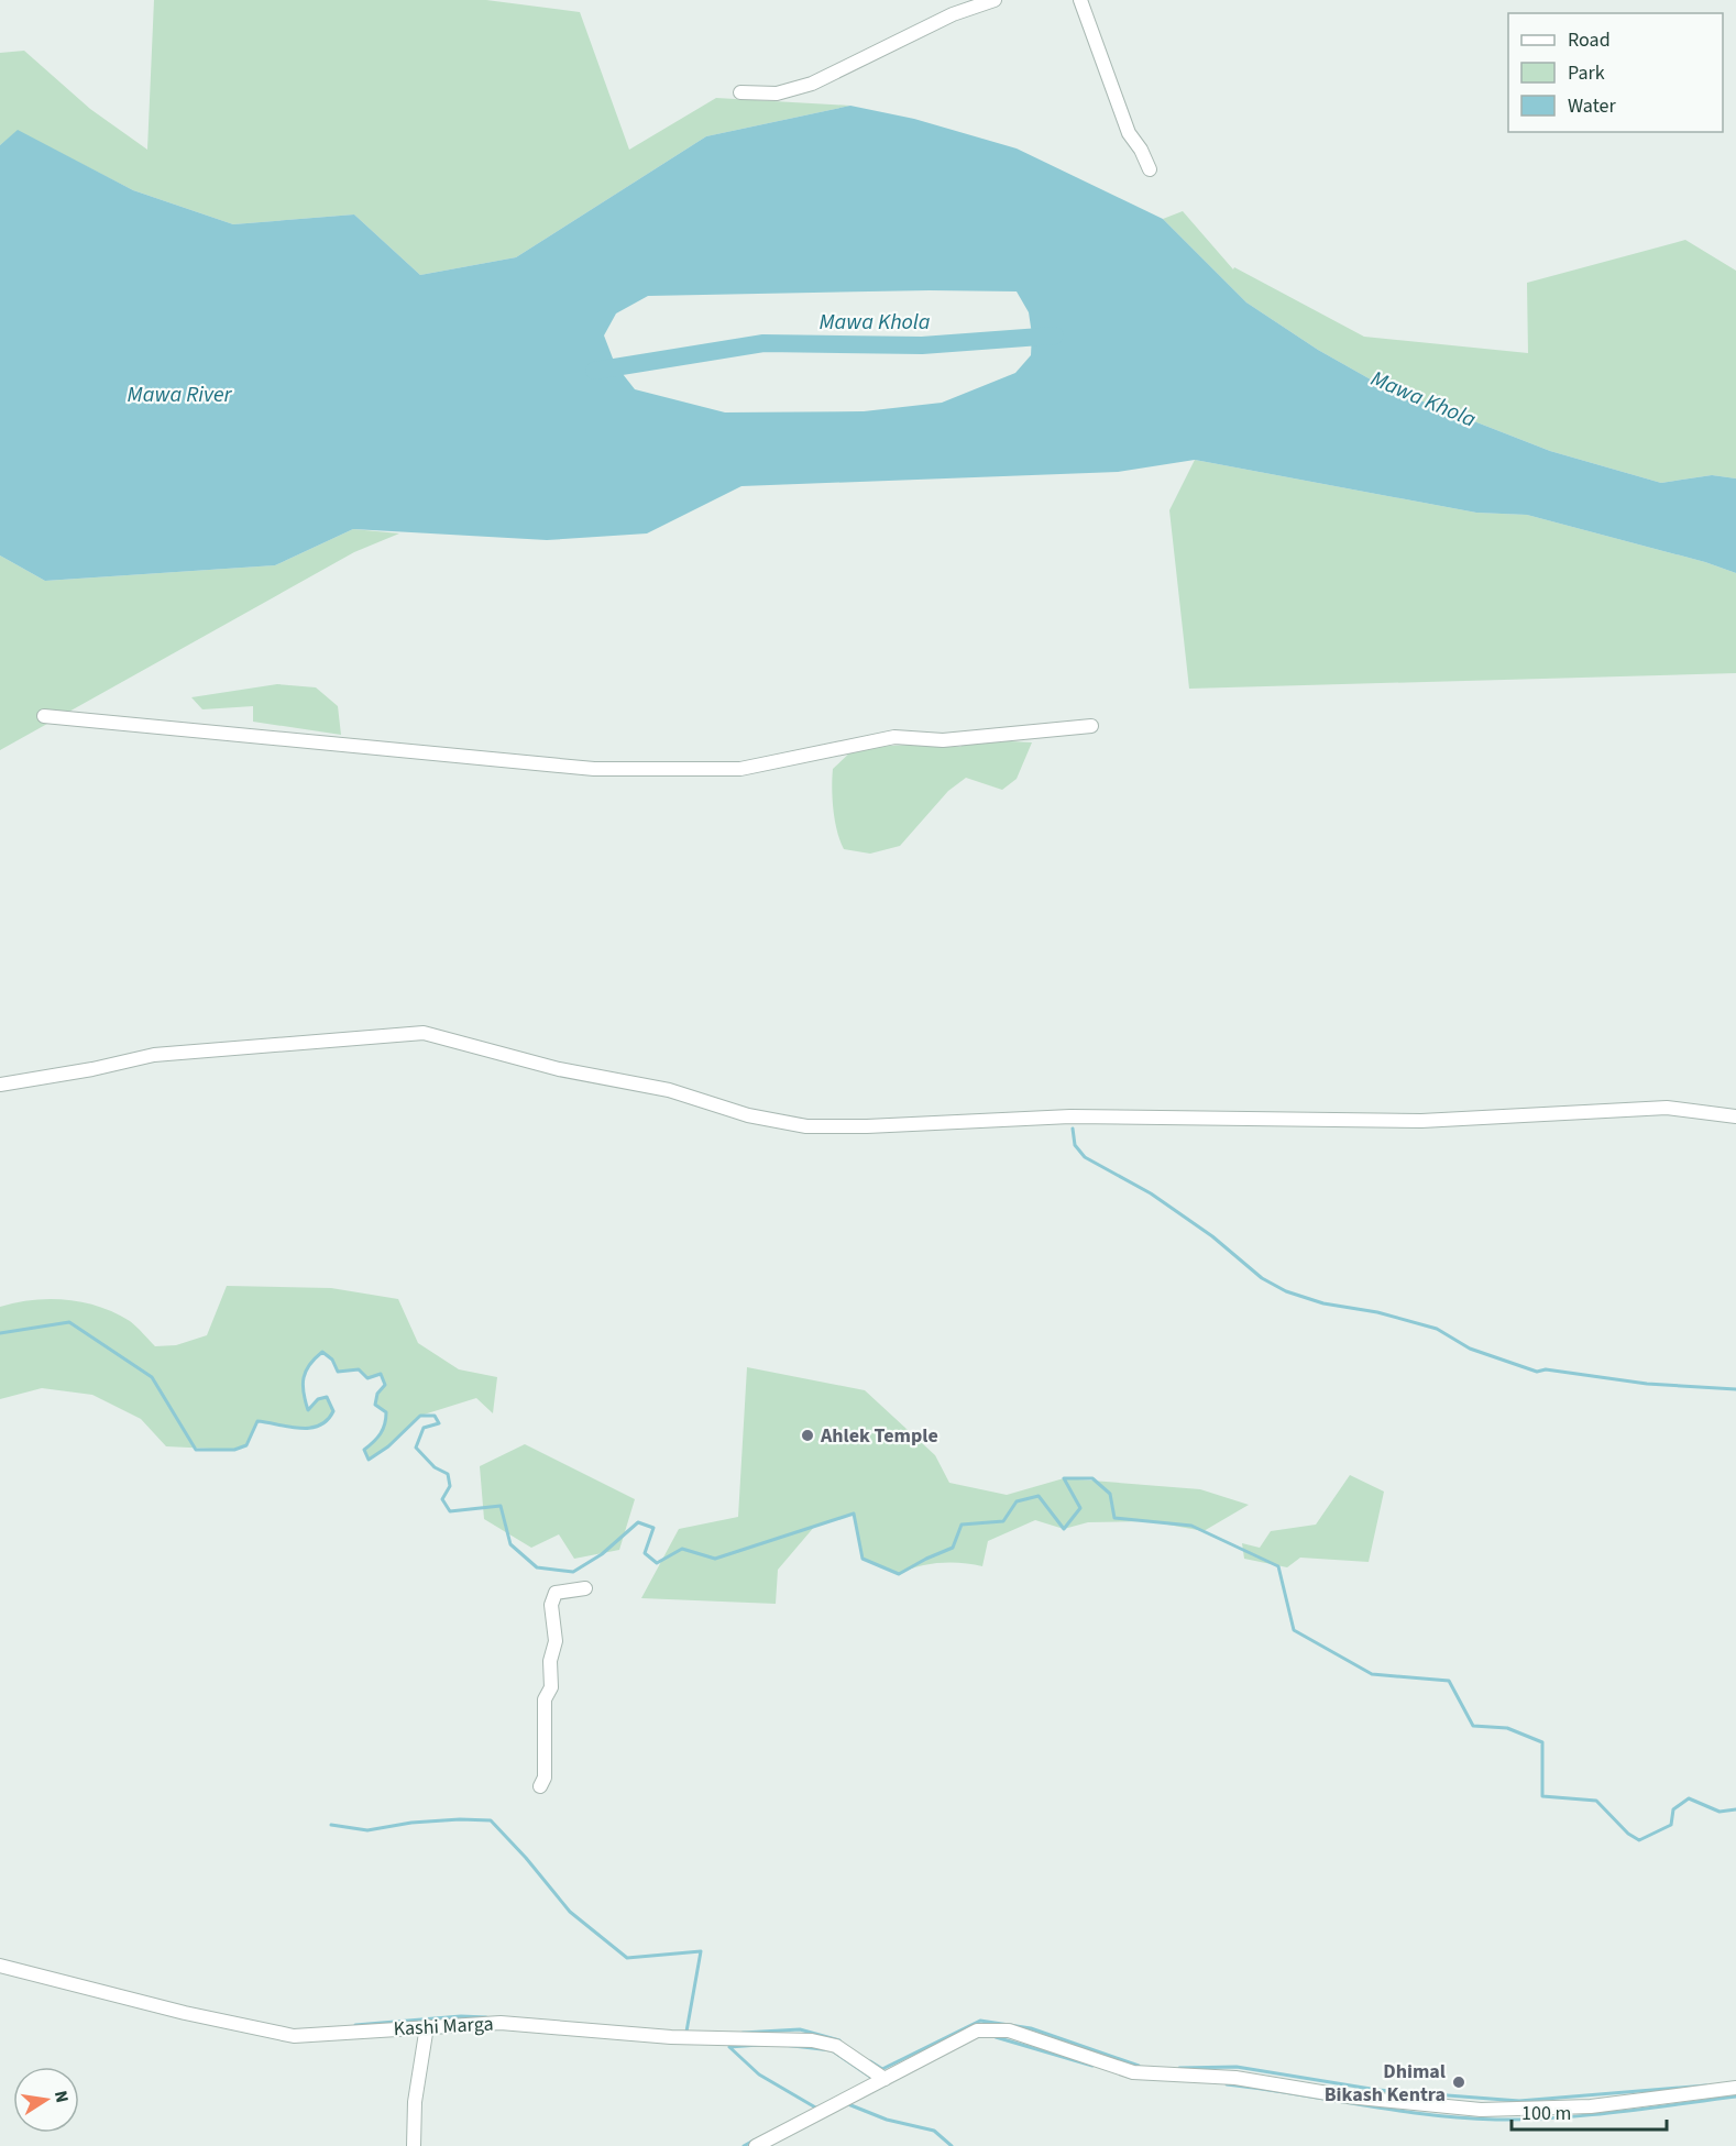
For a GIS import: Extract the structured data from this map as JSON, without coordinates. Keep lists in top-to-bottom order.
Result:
{
  "streets": {
    "street": ["Kashi Marga"]
  },
  "water": ["Mawa Khola", "Mawa River"],
  "places": ["Ahlek Temple", "Dhimal Bikash Kentra"],
  "legend": ["Road", "Park", "Water"],
  "scale_bar": "100 m",
  "north": "right"
}
